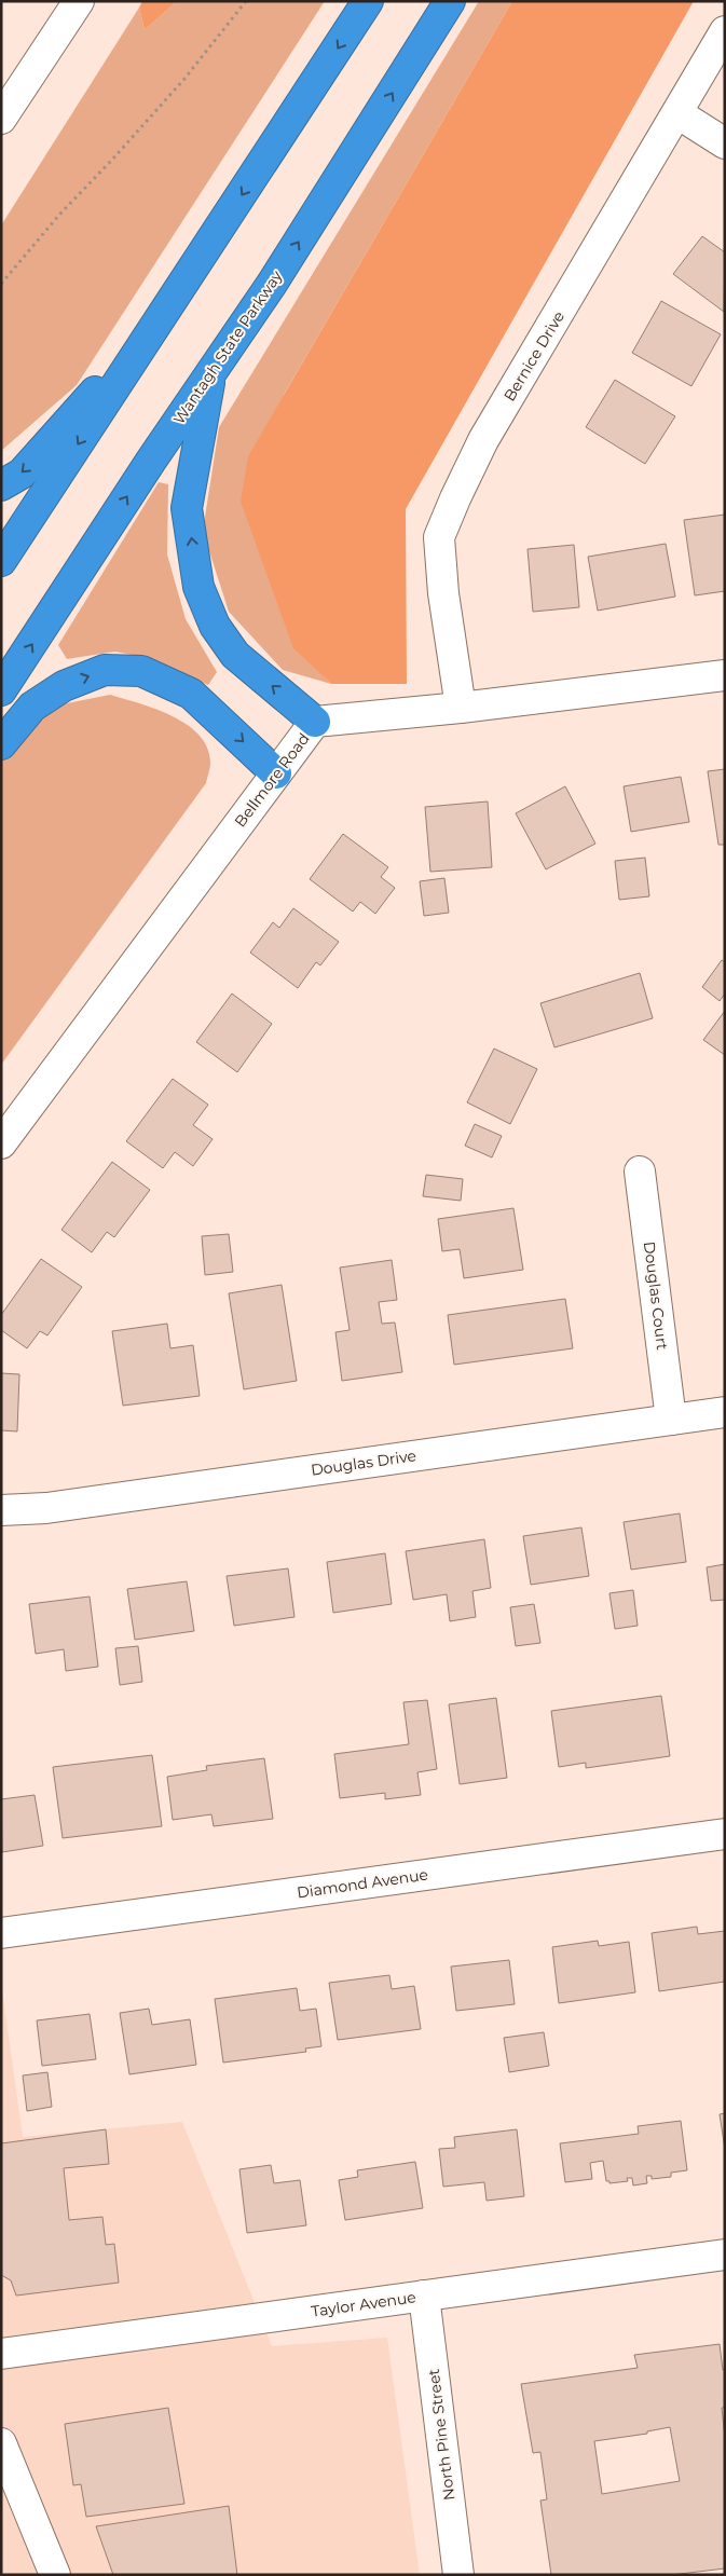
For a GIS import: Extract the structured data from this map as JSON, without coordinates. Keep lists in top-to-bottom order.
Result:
{
  "streets": {
    "highway": ["Wantagh State Parkway"],
    "street": [
      "Bernice Drive",
      "Bellmore Road",
      "Douglas Court",
      "Douglas Drive",
      "Diamond Avenue",
      "Taylor Avenue",
      "North Pine Street"
    ]
  },
  "crossings": [
    ["Bernice Drive", "Bellmore Road"],
    ["Douglas Court", "Douglas Drive"],
    ["Taylor Avenue", "North Pine Street"]
  ]
}
